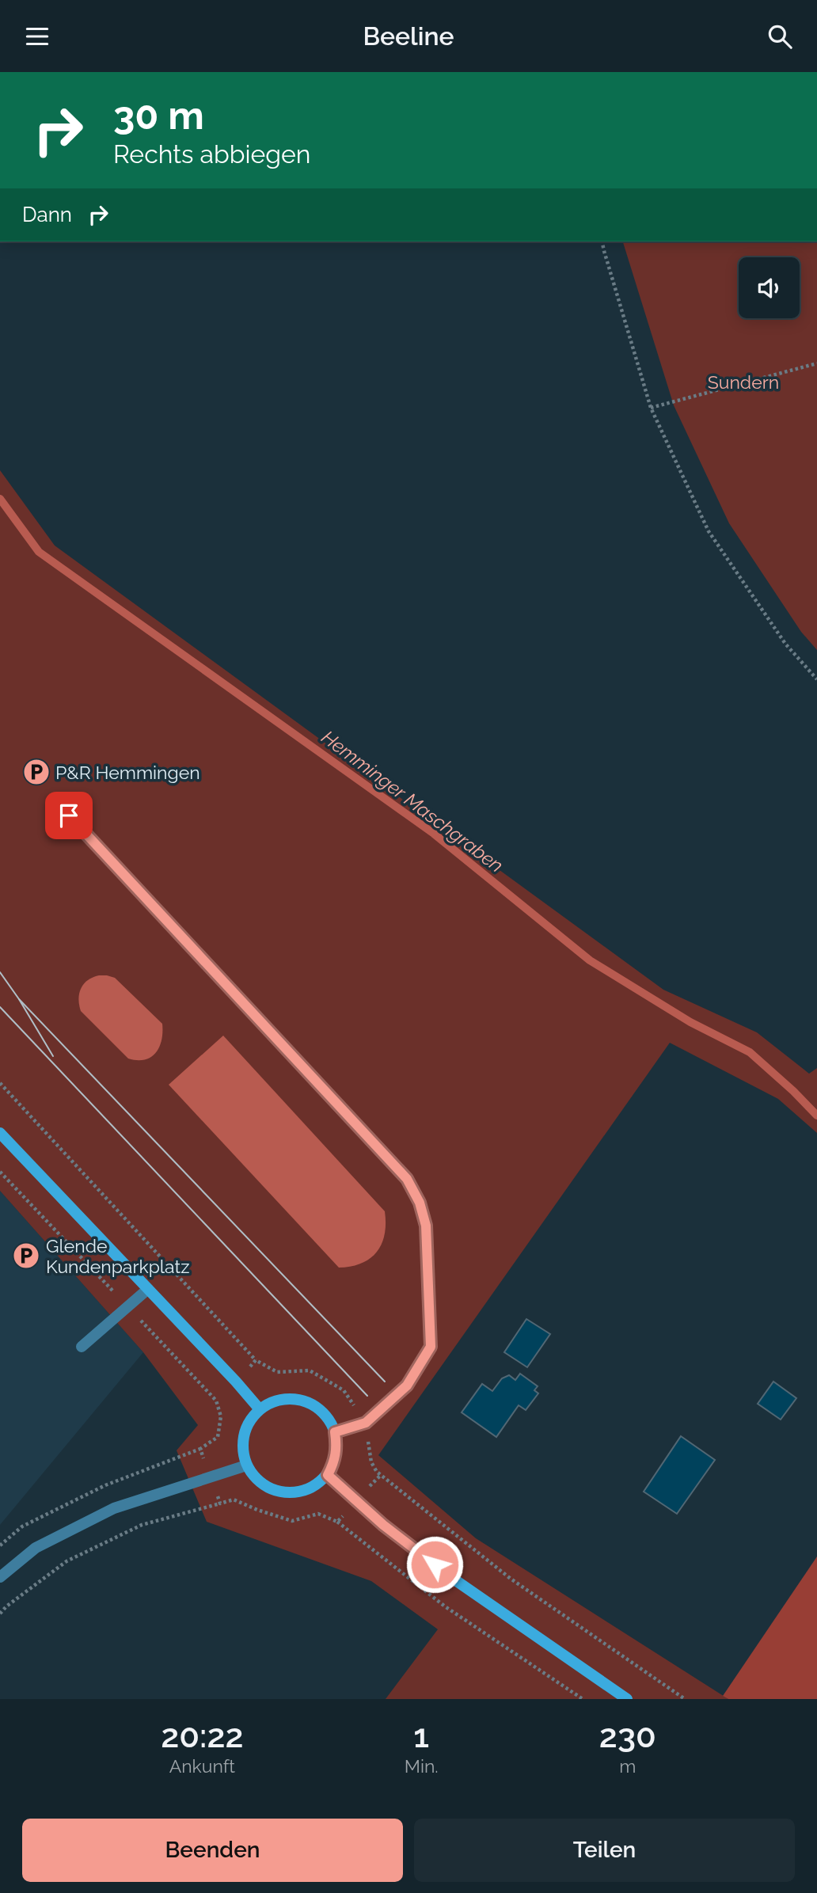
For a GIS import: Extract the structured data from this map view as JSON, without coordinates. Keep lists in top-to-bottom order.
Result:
{
  "water": ["Hemminger Maschgraben"],
  "parks": ["Sundern"],
  "places": {
    "parking": ["P&R Hemmingen", "Glende Kundenparkplatz"]
  },
  "page": {
    "header": "Beeline",
    "turn": ["30 m", "Rechts abbiegen"],
    "then": "Dann",
    "eta": [
      "20:22",
      "Ankunft",
      "1",
      "Min.",
      "230",
      "m"
    ],
    "buttons": ["Beenden", "Teilen"]
  }
}
